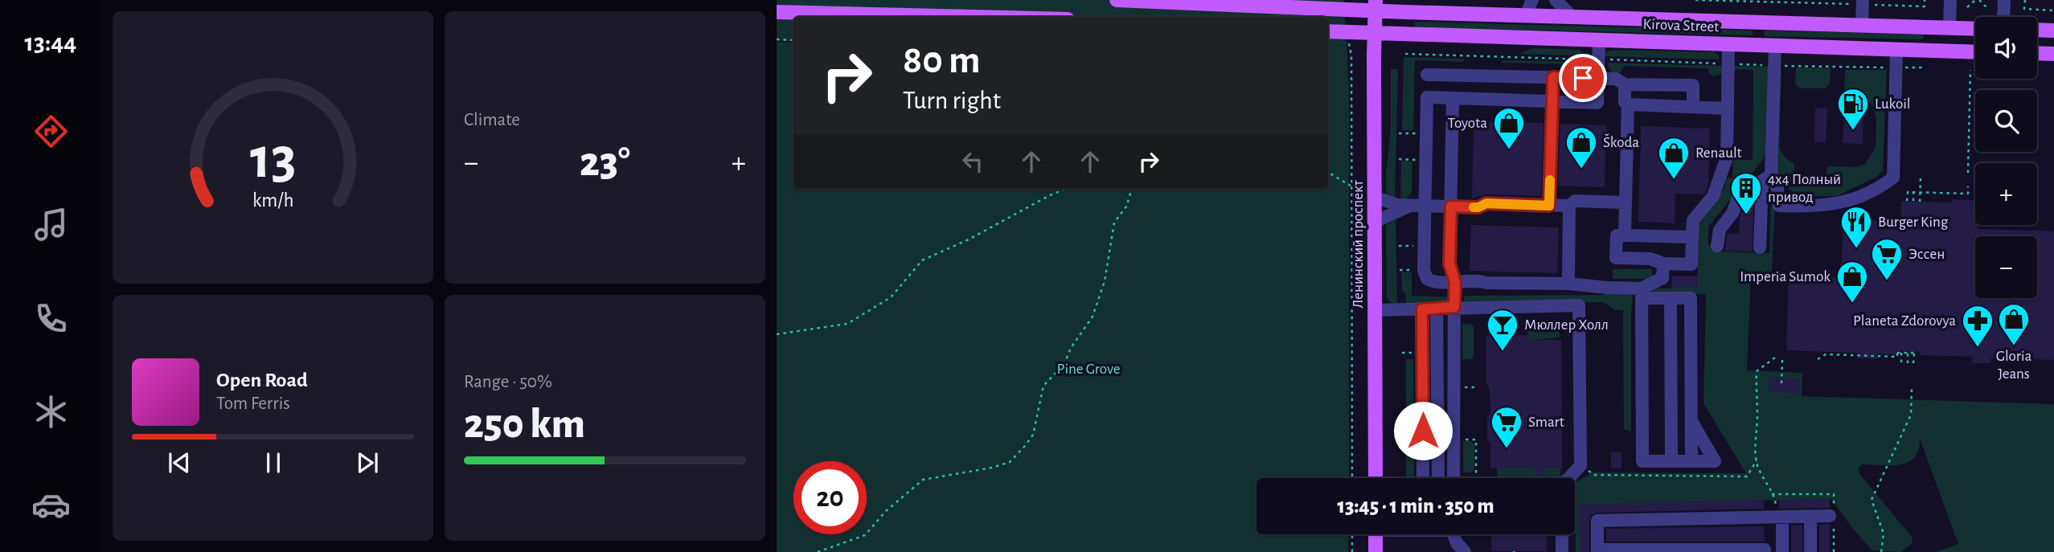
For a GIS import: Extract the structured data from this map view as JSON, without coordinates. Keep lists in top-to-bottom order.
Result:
{
  "streets": {
    "main road": ["Kirova Street", "Ленинский проспект"]
  },
  "crossings": [
    ["Kirova Street", "Ленинский проспект"]
  ],
  "parks": ["Pine Grove"],
  "places": {
    "fuel station": ["Lukoil"],
    "shop": [
      "Toyota",
      "Škoda",
      "Renault",
      "Imperia Sumok",
      "Gloria Jeans"
    ],
    "building": ["4x4 Полный привод"],
    "restaurant": ["Burger King"],
    "supermarket": ["Эссен", "Smart"],
    "pharmacy": ["Planeta Zdorovya"],
    "bar": ["Мюллер Холл"]
  },
  "page": {
    "tabs": "13:44",
    "tile": [
      "Climate",
      ["Range · 50%", "250 km"]
    ],
    "map_buttons": ["+", "−"],
    "turn": ["80 m", "Turn right"],
    "heat": ["−", "23°", "+"],
    "song": ["Open Road", "Tom Ferris"],
    "limit": "20",
    "trip": "13:45 · 1 min · 350 m",
    "gauge": ["13", "km/h"]
  }
}
